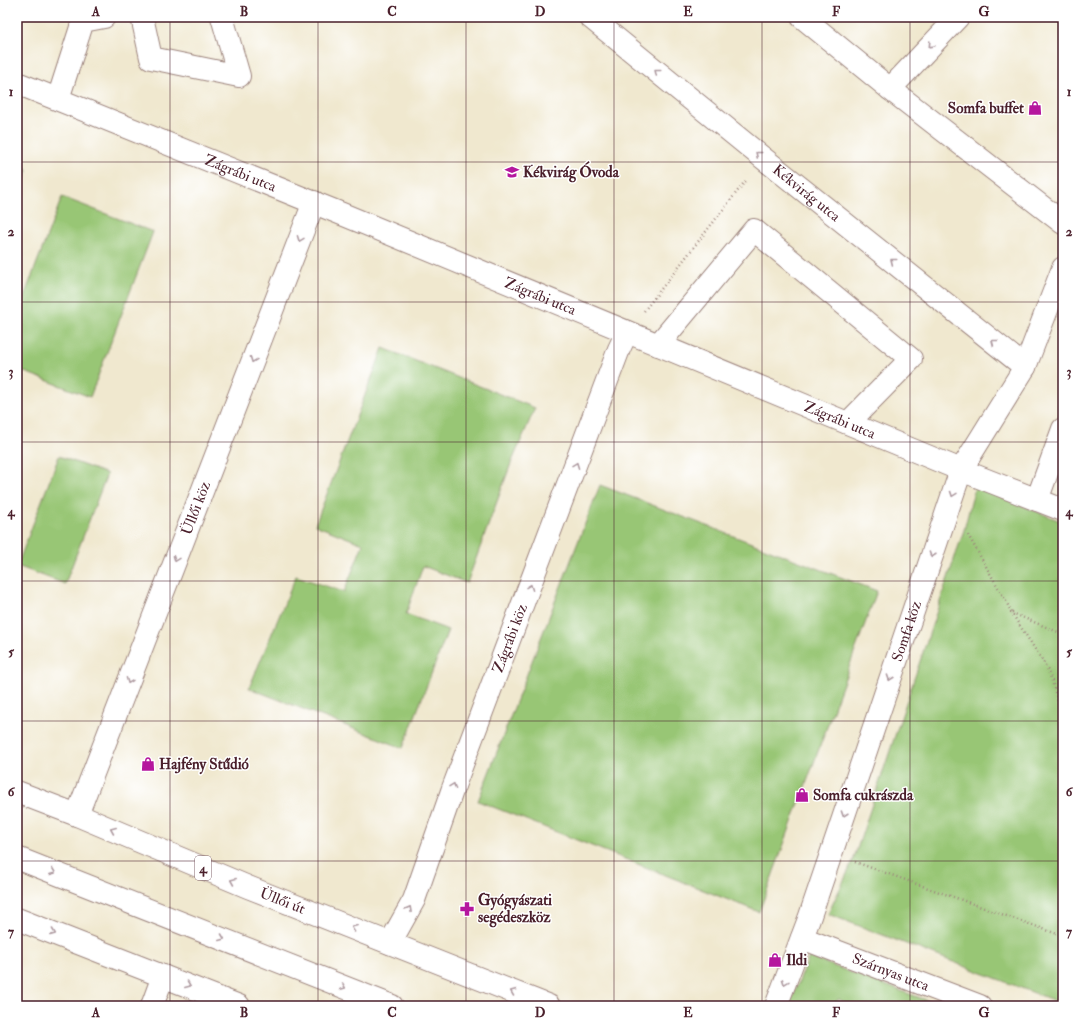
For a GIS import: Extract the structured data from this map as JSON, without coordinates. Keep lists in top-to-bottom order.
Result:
{
  "streets": {
    "street": [
      "Zágrábi utca",
      "Kékvirág utca",
      "Üllői köz",
      "Somfa köz",
      "Zágrábi köz",
      "4",
      "Üllői út",
      "Szárnyas utca"
    ]
  },
  "crossings": [
    ["Zágrábi utca", "Üllői köz"],
    ["Zágrábi utca", "Somfa köz"],
    ["Zágrábi utca", "Zágrábi köz"],
    ["Kékvirág utca", "Somfa köz"],
    ["Üllői köz", "Üllői út"],
    ["Somfa köz", "Szárnyas utca"],
    ["Zágrábi köz", "Üllői út"]
  ],
  "one_way": ["Üllői köz", "Somfa köz", "Zágrábi köz"],
  "places": {
    "shop": [
      "Somfa buffet",
      "Hajfény Stűdió",
      "Somfa cukrászda",
      "Ildi"
    ],
    "school or university": ["Kékvirág Óvoda"],
    "pharmacy": ["Gyógyászati segédeszköz"]
  },
  "grid": {
    "columns": [
      "A",
      "B",
      "C",
      "D",
      "E",
      "F",
      "G"
    ],
    "rows": [
      "1",
      "2",
      "3",
      "4",
      "5",
      "6",
      "7"
    ]
  }
}
